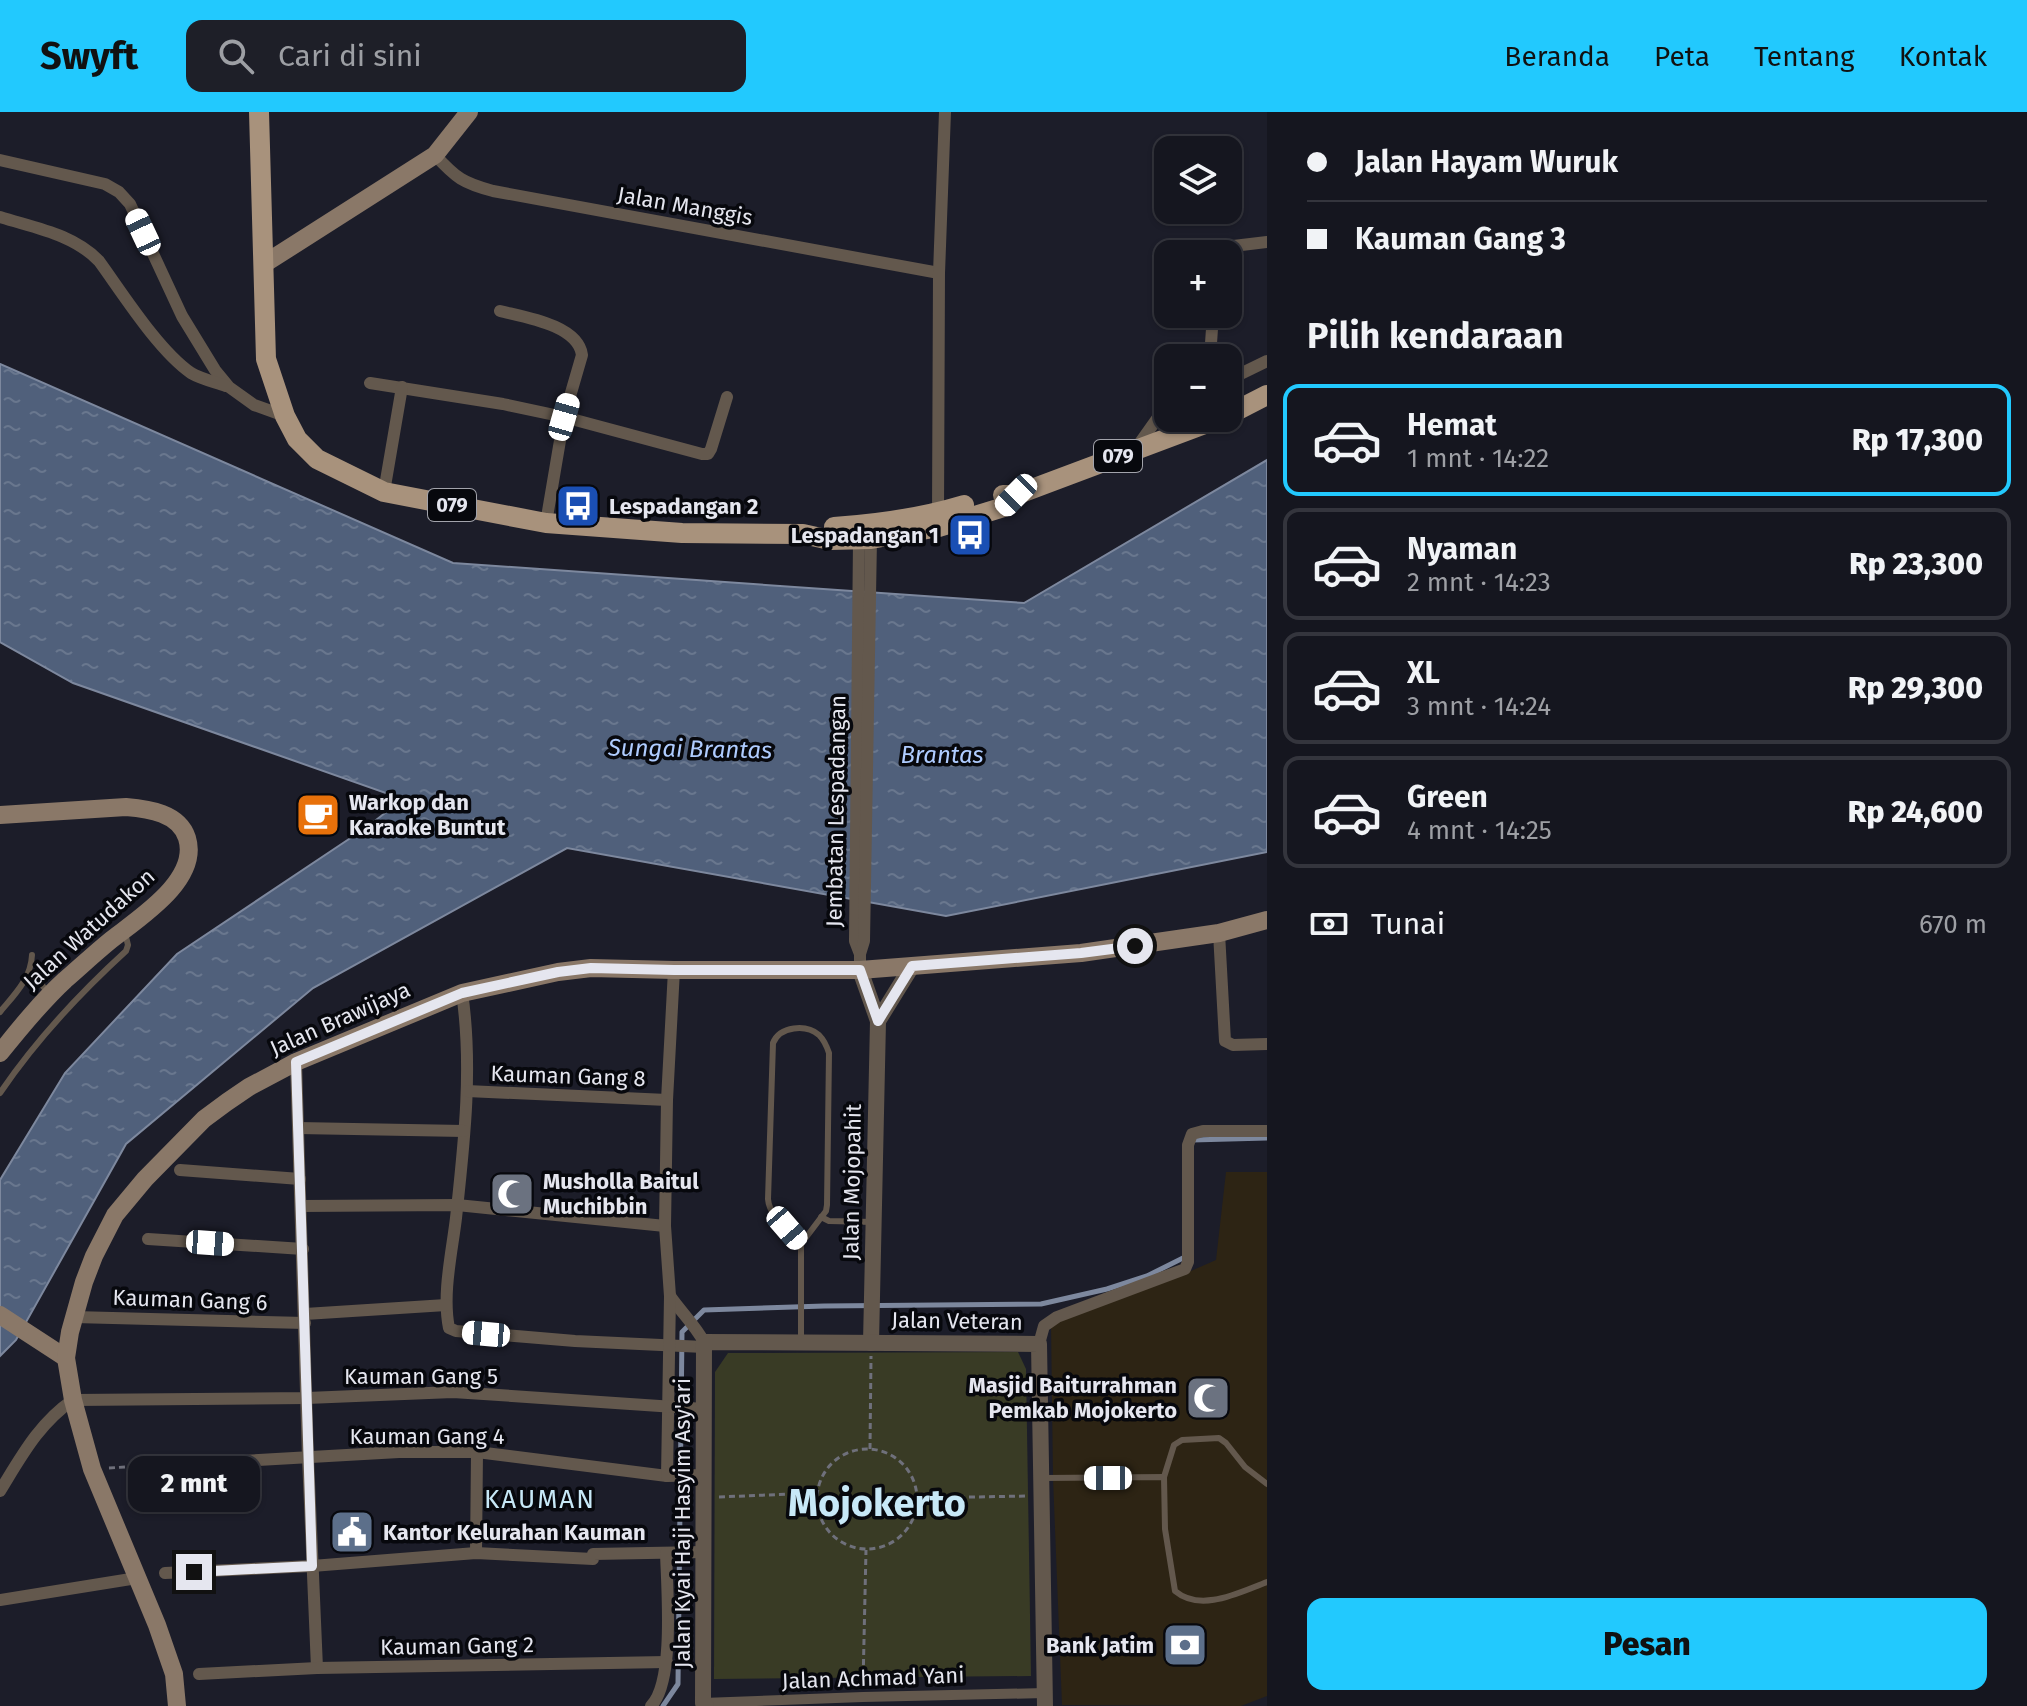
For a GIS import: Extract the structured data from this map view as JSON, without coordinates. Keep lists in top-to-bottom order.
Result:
{
  "streets": {
    "main road": ["079", "Jalan Watudakon", "Jalan Brawijaya"],
    "street": [
      "Jalan Manggis",
      "Jembatan Lespadangan",
      "Kauman Gang 8",
      "Jalan Mojopahit",
      "Kauman Gang 6",
      "Jalan Veteran",
      "Kauman Gang 5",
      "Kauman Gang 4",
      "Jalan Kyai Haji Hasyim Asy'ari",
      "Kauman Gang 2",
      "Jalan Achmad Yani"
    ]
  },
  "crossings": [
    ["079", "Jembatan Lespadangan"],
    ["Jembatan Lespadangan", "Jalan Brawijaya"],
    ["Jembatan Lespadangan", "Jalan Mojopahit"],
    ["Jalan Brawijaya", "Jalan Mojopahit"],
    ["Jalan Brawijaya", "Kauman Gang 6"],
    ["Jalan Brawijaya", "Kauman Gang 5"],
    ["Jalan Mojopahit", "Jalan Veteran"],
    ["Jalan Veteran", "Jalan Kyai Haji Hasyim Asy'ari"],
    ["Jalan Veteran", "Jalan Achmad Yani"],
    ["Kauman Gang 5", "Jalan Kyai Haji Hasyim Asy'ari"],
    ["Kauman Gang 4", "Jalan Kyai Haji Hasyim Asy'ari"],
    ["Jalan Kyai Haji Hasyim Asy'ari", "Jalan Achmad Yani"]
  ],
  "districts": ["KAUMAN", "Mojokerto"],
  "water": ["Sungai Brantas", "Brantas"],
  "places": {
    "bus stop": ["Lespadangan 2", "Lespadangan 1"],
    "cafe": ["Warkop dan Karaoke Buntut"],
    "mosque": ["Musholla Baitul Muchibbin", "Masjid Baiturrahman Pemkab Mojokerto"],
    "public building": ["Kantor Kelurahan Kauman"],
    "bank": ["Bank Jatim"]
  },
  "page": {
    "header": "Swyft",
    "search": "Cari di sini",
    "nav": [
      "Beranda",
      "Peta",
      "Tentang",
      "Kontak"
    ],
    "banner": ["Jalan Hayam Wuruk", "Kauman Gang 3"],
    "map_buttons": ["+", "−"],
    "heading": "Pilih kendaraan",
    "list": [
      {
        "name": "Hemat",
        "note": "1 mnt · 14:22",
        "value": "Rp 17,300"
      },
      {
        "name": "Nyaman",
        "note": "2 mnt · 14:23",
        "value": "Rp 23,300"
      },
      {
        "name": "XL",
        "note": "3 mnt · 14:24",
        "value": "Rp 29,300"
      },
      {
        "name": "Green",
        "note": "4 mnt · 14:25",
        "value": "Rp 24,600"
      }
    ],
    "pay": ["Tunai", "670 m"],
    "bubble": "2 mnt",
    "buttons": "Pesan"
  }
}
